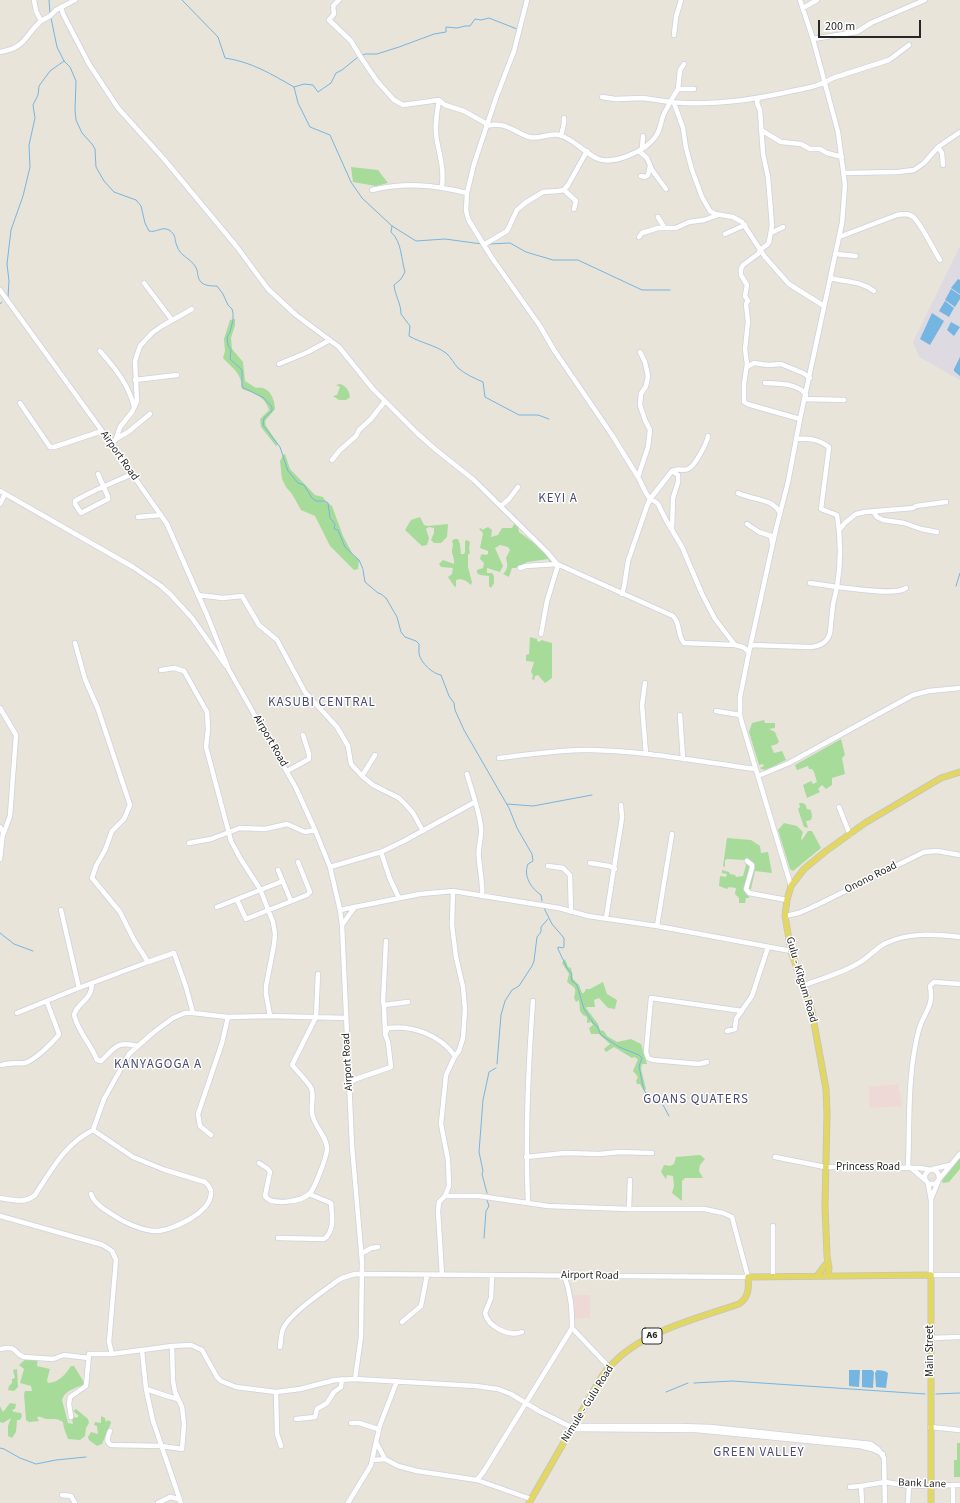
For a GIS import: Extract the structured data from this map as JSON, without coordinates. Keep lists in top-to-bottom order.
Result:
{
  "streets": {
    "main road": [
      "Gulu - Kitgum Road",
      "A6",
      "Main Street",
      "Nimule - Gulu Road"
    ],
    "street": [
      "Airport Road",
      "Onono Road",
      "Princess Road",
      "Bank Lane"
    ]
  },
  "crossings": [
    ["Airport Road", "Nimule - Gulu Road"],
    ["Onono Road", "Gulu - Kitgum Road"],
    ["Gulu - Kitgum Road", "Princess Road"],
    ["Main Street", "Bank Lane"]
  ],
  "districts": [
    "KEYI A",
    "KASUBI CENTRAL",
    "KANYAGOGA A",
    "GOANS QUATERS",
    "GREEN VALLEY"
  ],
  "scale_bar": "200 m"
}
